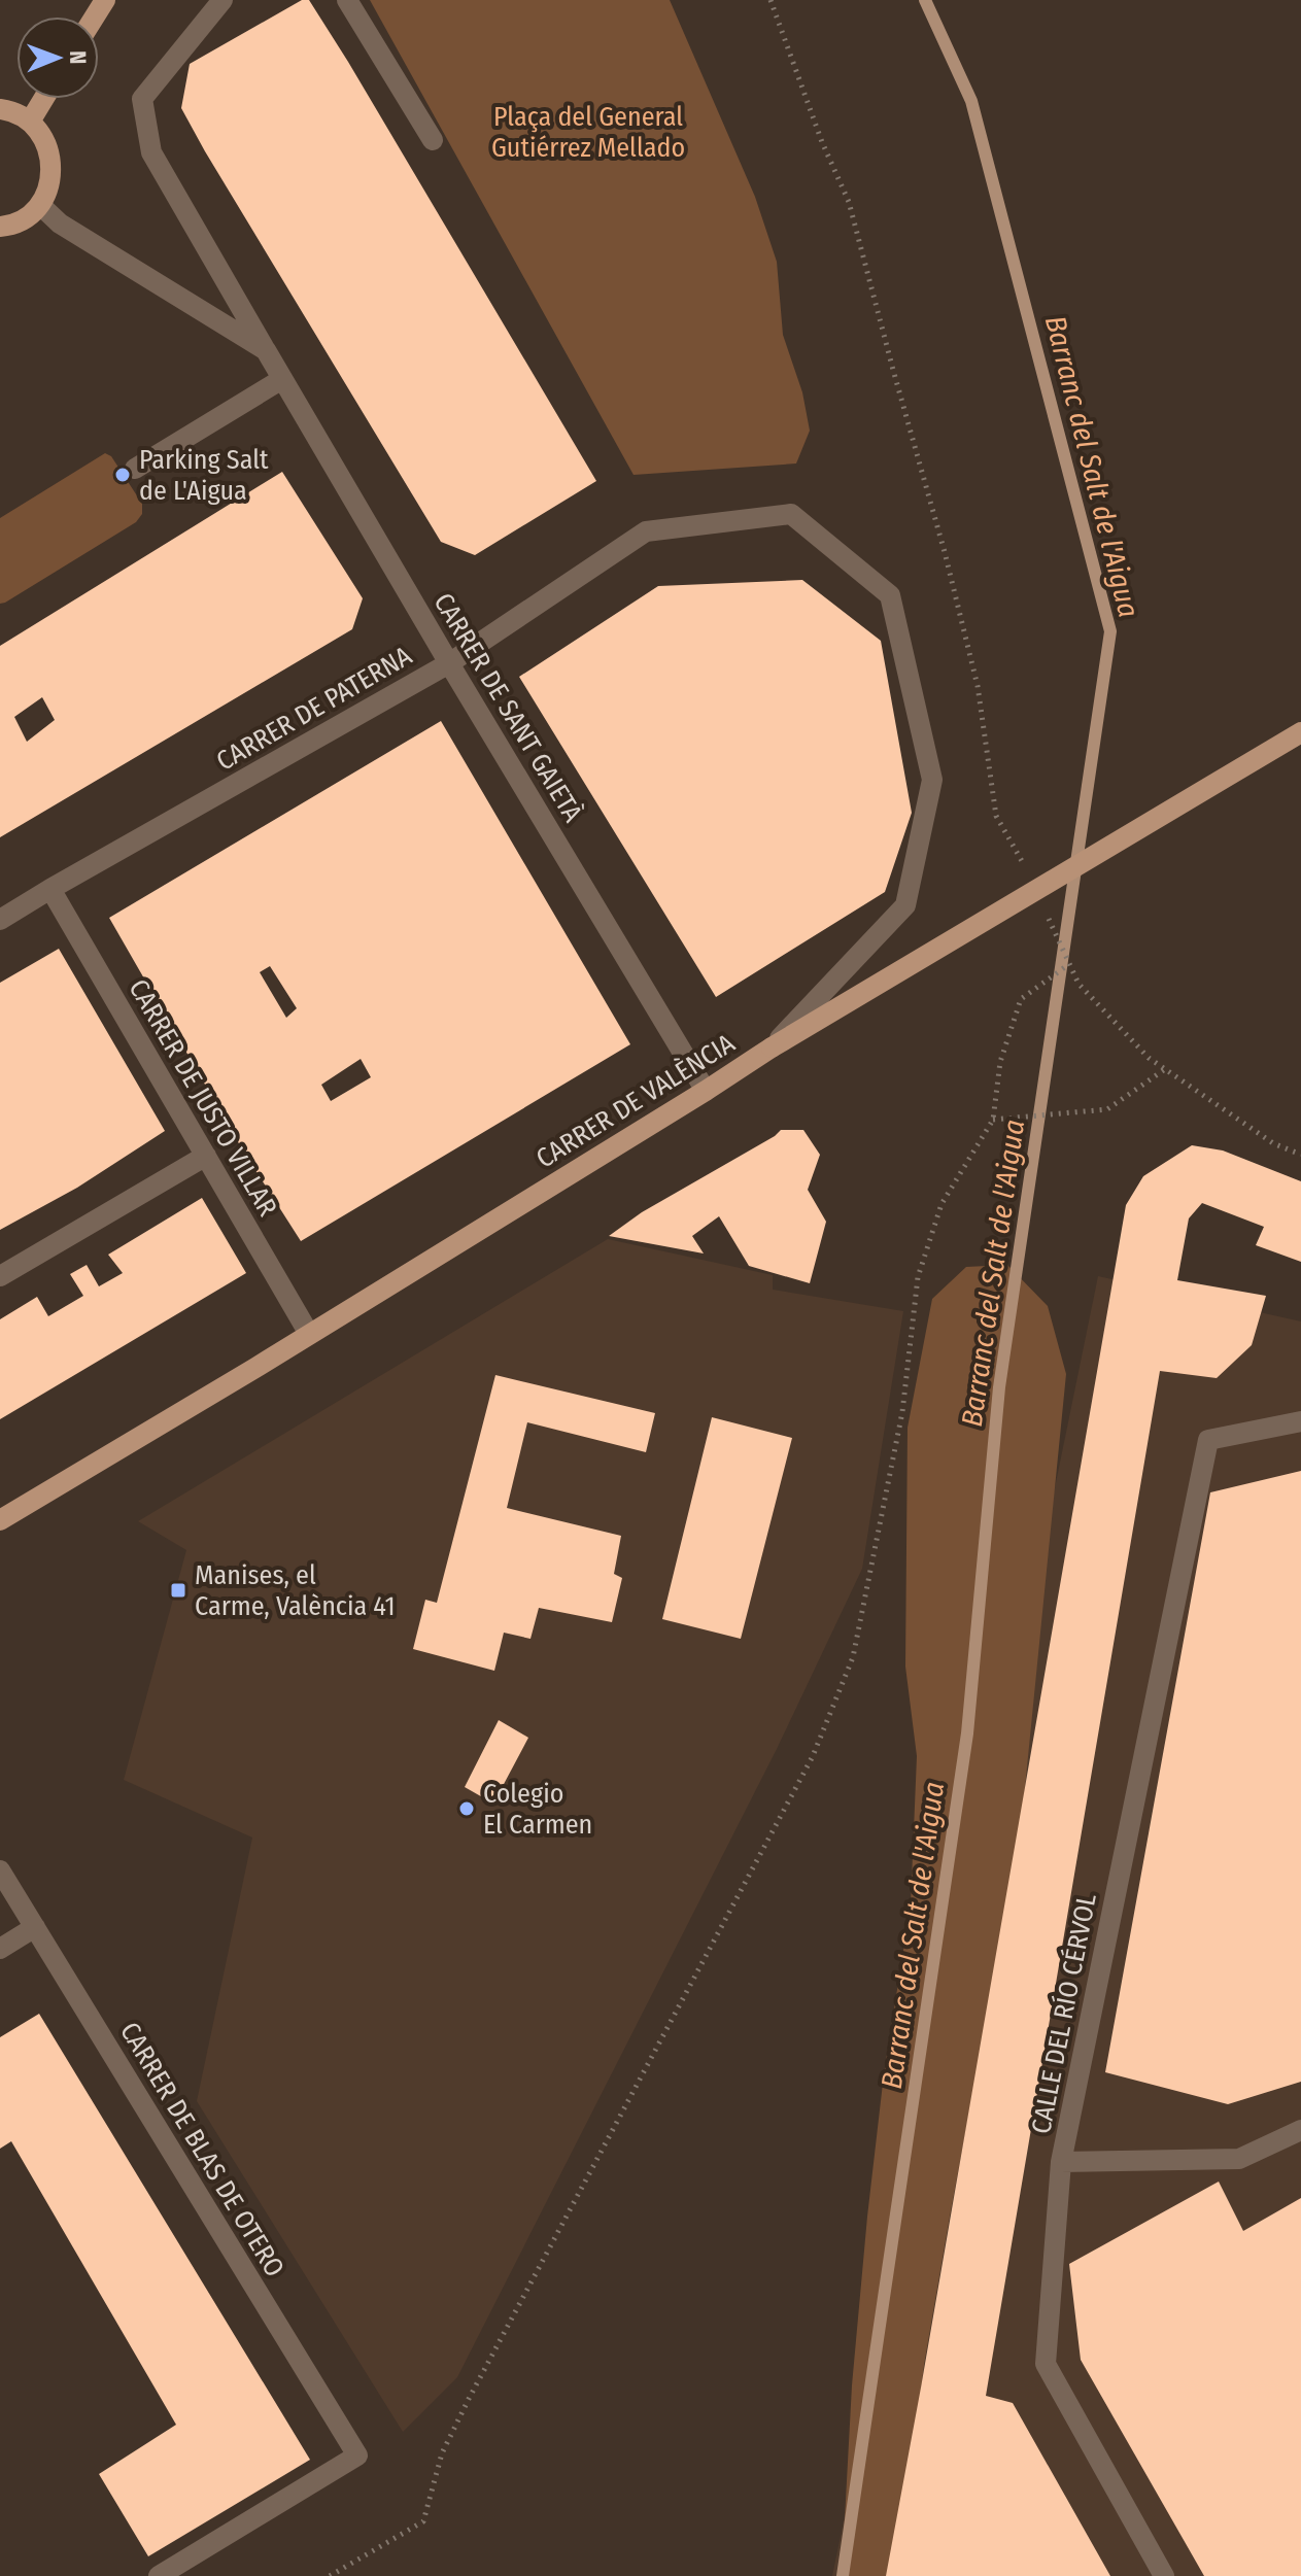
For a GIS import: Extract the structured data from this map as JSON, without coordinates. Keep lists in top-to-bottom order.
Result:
{
  "streets": {
    "main road": ["CARRER DE VALÈNCIA"],
    "street": [
      "CARRER DE SANT GAIETÀ",
      "CARRER DE PATERNA",
      "CARRER DE JUSTO VILLAR",
      "CALLE DEL RÍO CÉRVOL",
      "CARRER DE BLAS DE OTERO"
    ]
  },
  "crossings": [
    ["CARRER DE SANT GAIETÀ", "CARRER DE PATERNA"],
    ["CARRER DE SANT GAIETÀ", "CARRER DE VALÈNCIA"],
    ["CARRER DE PATERNA", "CARRER DE JUSTO VILLAR"],
    ["CARRER DE PATERNA", "CARRER DE VALÈNCIA"],
    ["CARRER DE JUSTO VILLAR", "CARRER DE VALÈNCIA"]
  ],
  "water": ["Barranc del Salt de l'Aigua"],
  "parks": ["Plaça del General Gutiérrez Mellado"],
  "places": {
    "other": ["Parking Salt de L'Aigua", "Colegio El Carmen"],
    "transit": ["Manises, el Carme, València 41"]
  },
  "north": "right"
}
